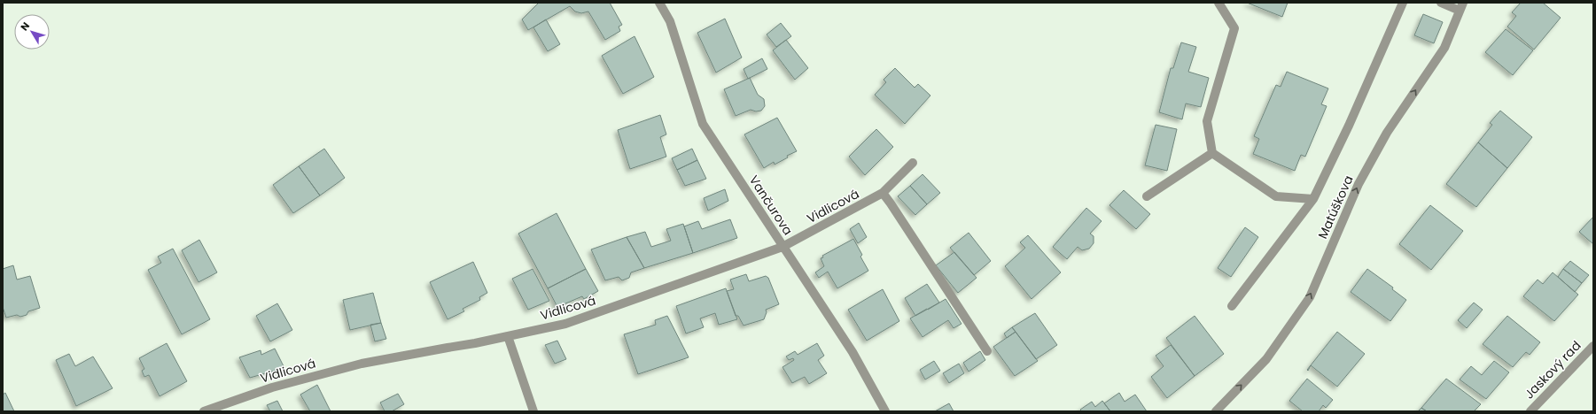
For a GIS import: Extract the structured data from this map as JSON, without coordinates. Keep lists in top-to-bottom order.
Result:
{
  "streets": {
    "street": [
      "Vančurova",
      "Vidlicová",
      "Matúškova",
      "Jaskový rad"
    ]
  },
  "crossings": [
    ["Vančurova", "Vidlicová"]
  ],
  "north": "top left"
}
